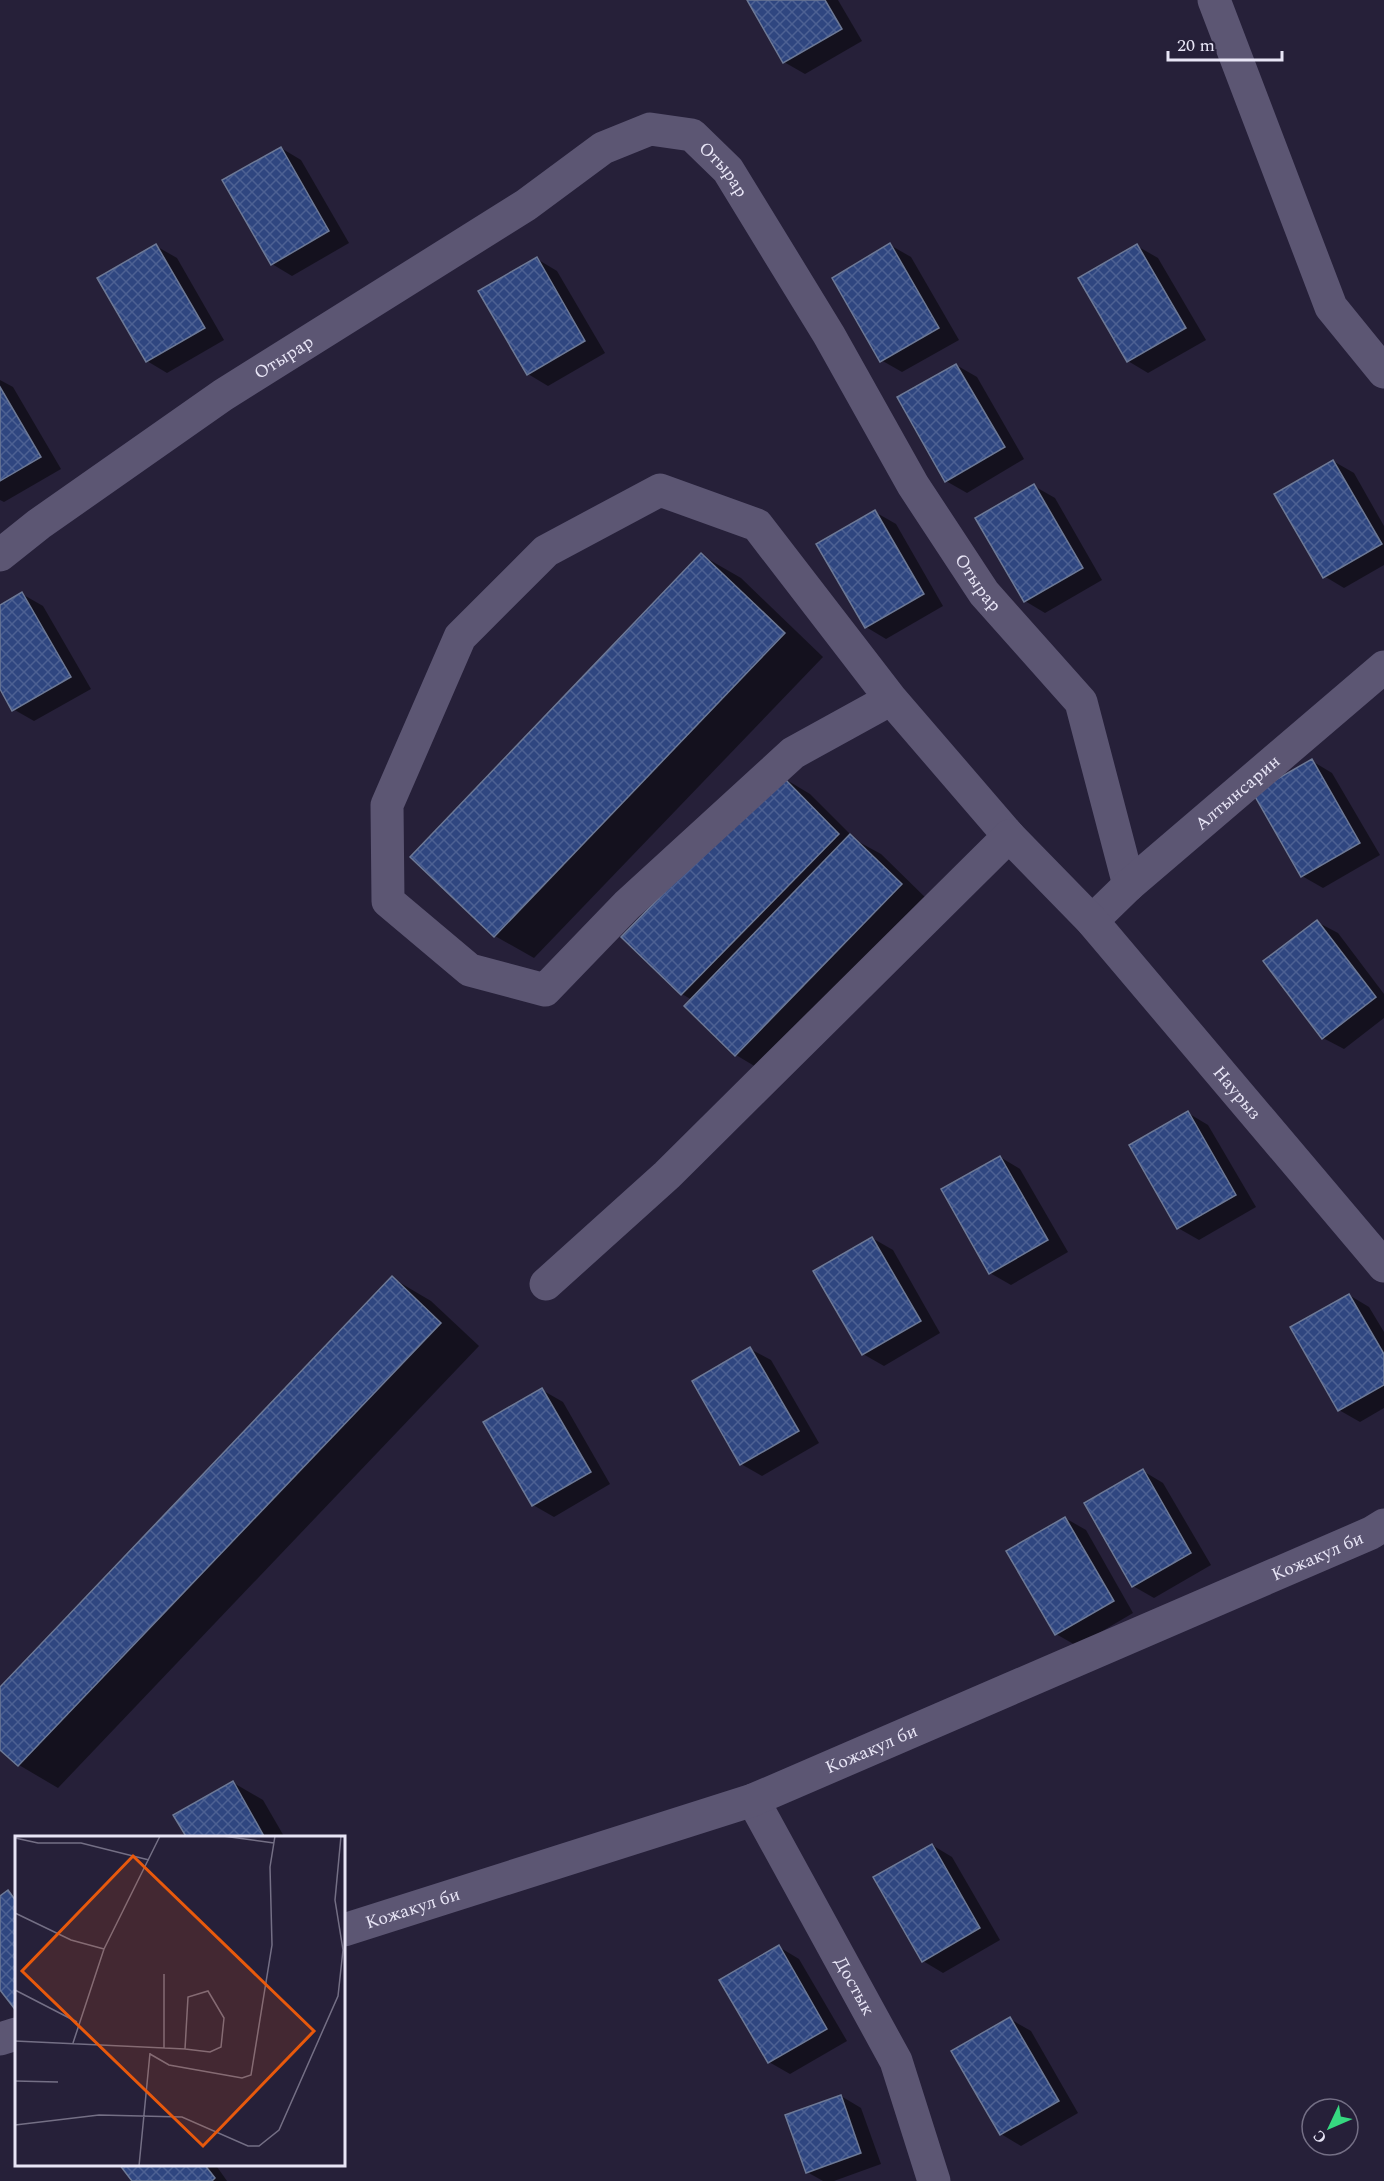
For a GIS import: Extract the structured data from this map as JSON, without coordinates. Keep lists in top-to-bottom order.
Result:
{
  "streets": {
    "street": [
      "Отырар",
      "Алтынсарин",
      "Наурыз",
      "Кожакул би",
      "Достык"
    ]
  },
  "crossings": [
    ["Отырар", "Алтынсарин"],
    ["Алтынсарин", "Наурыз"],
    ["Кожакул би", "Достык"]
  ],
  "scale_bar": "20 m",
  "north": "bottom left"
}
